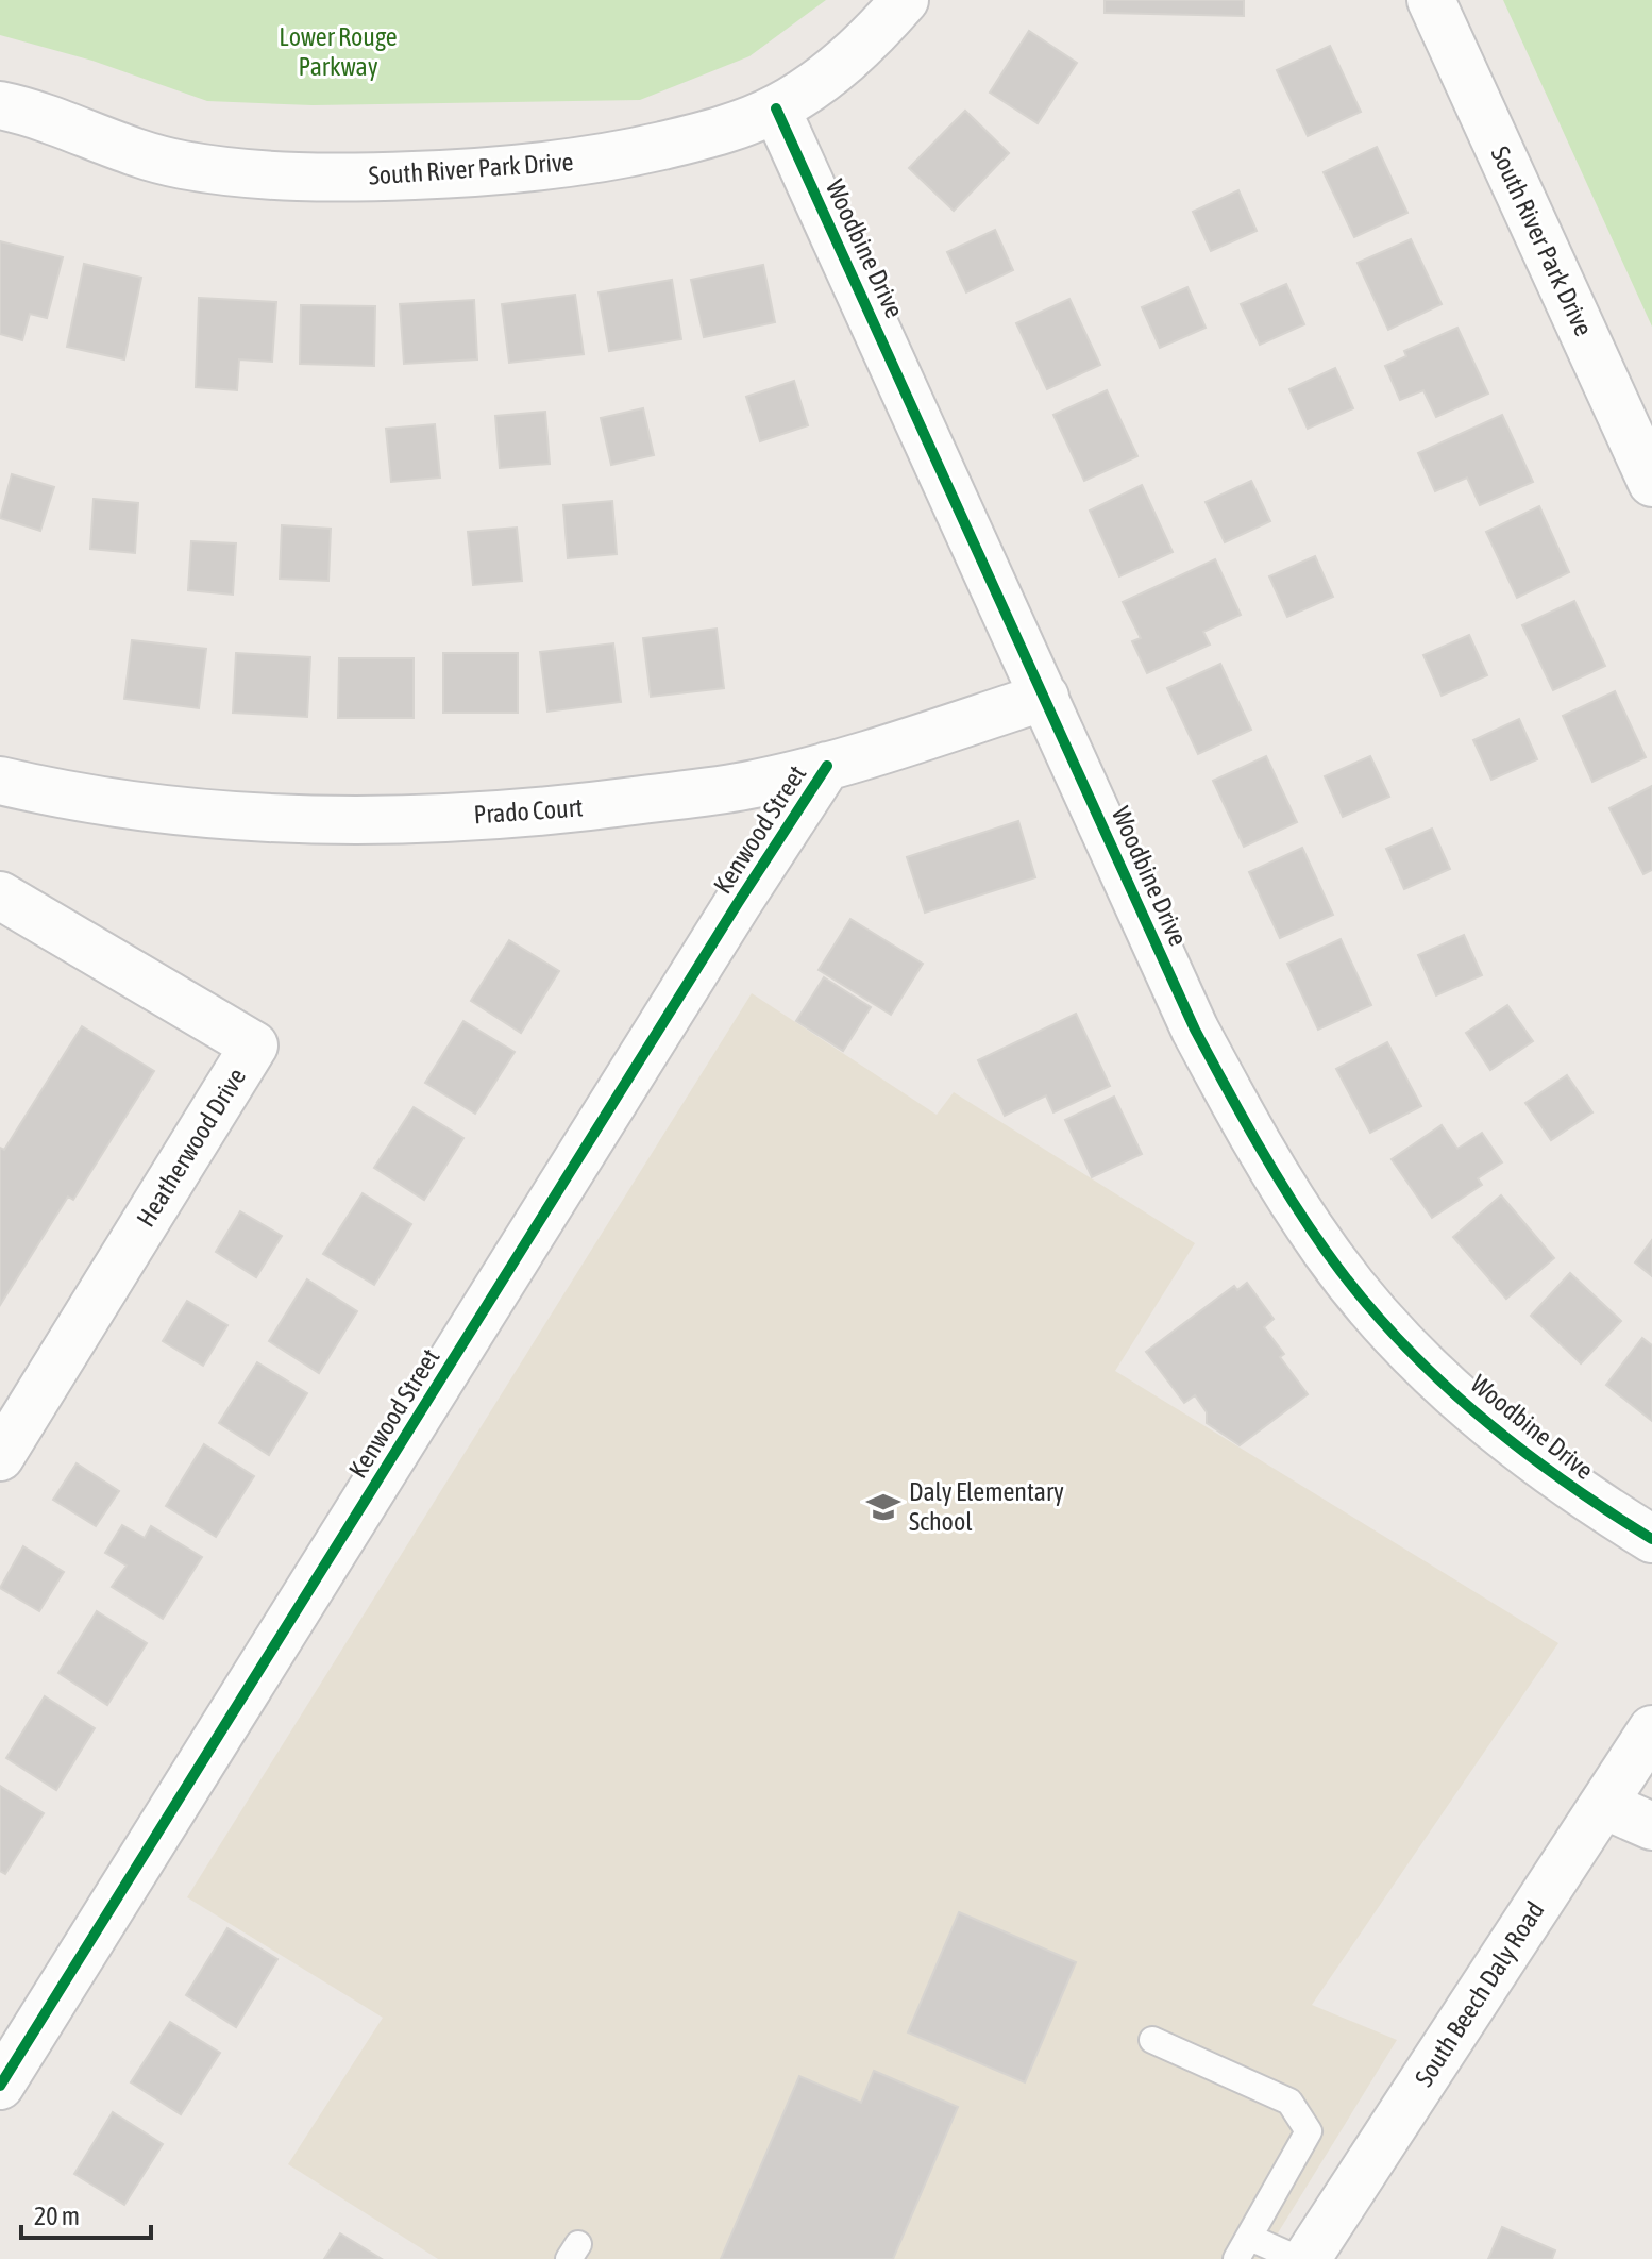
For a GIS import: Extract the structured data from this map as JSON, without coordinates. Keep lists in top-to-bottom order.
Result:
{
  "streets": {
    "street": [
      "South River Park Drive",
      "Woodbine Drive",
      "Prado Court",
      "Kenwood Street",
      "Heatherwood Drive",
      "South Beech Daly Road"
    ]
  },
  "crossings": [
    ["South River Park Drive", "Woodbine Drive"],
    ["Woodbine Drive", "Prado Court"],
    ["Prado Court", "Kenwood Street"]
  ],
  "parks": ["Lower Rouge Parkway"],
  "places": {
    "school or university": ["Daly Elementary School"]
  },
  "scale_bar": "20 m"
}
